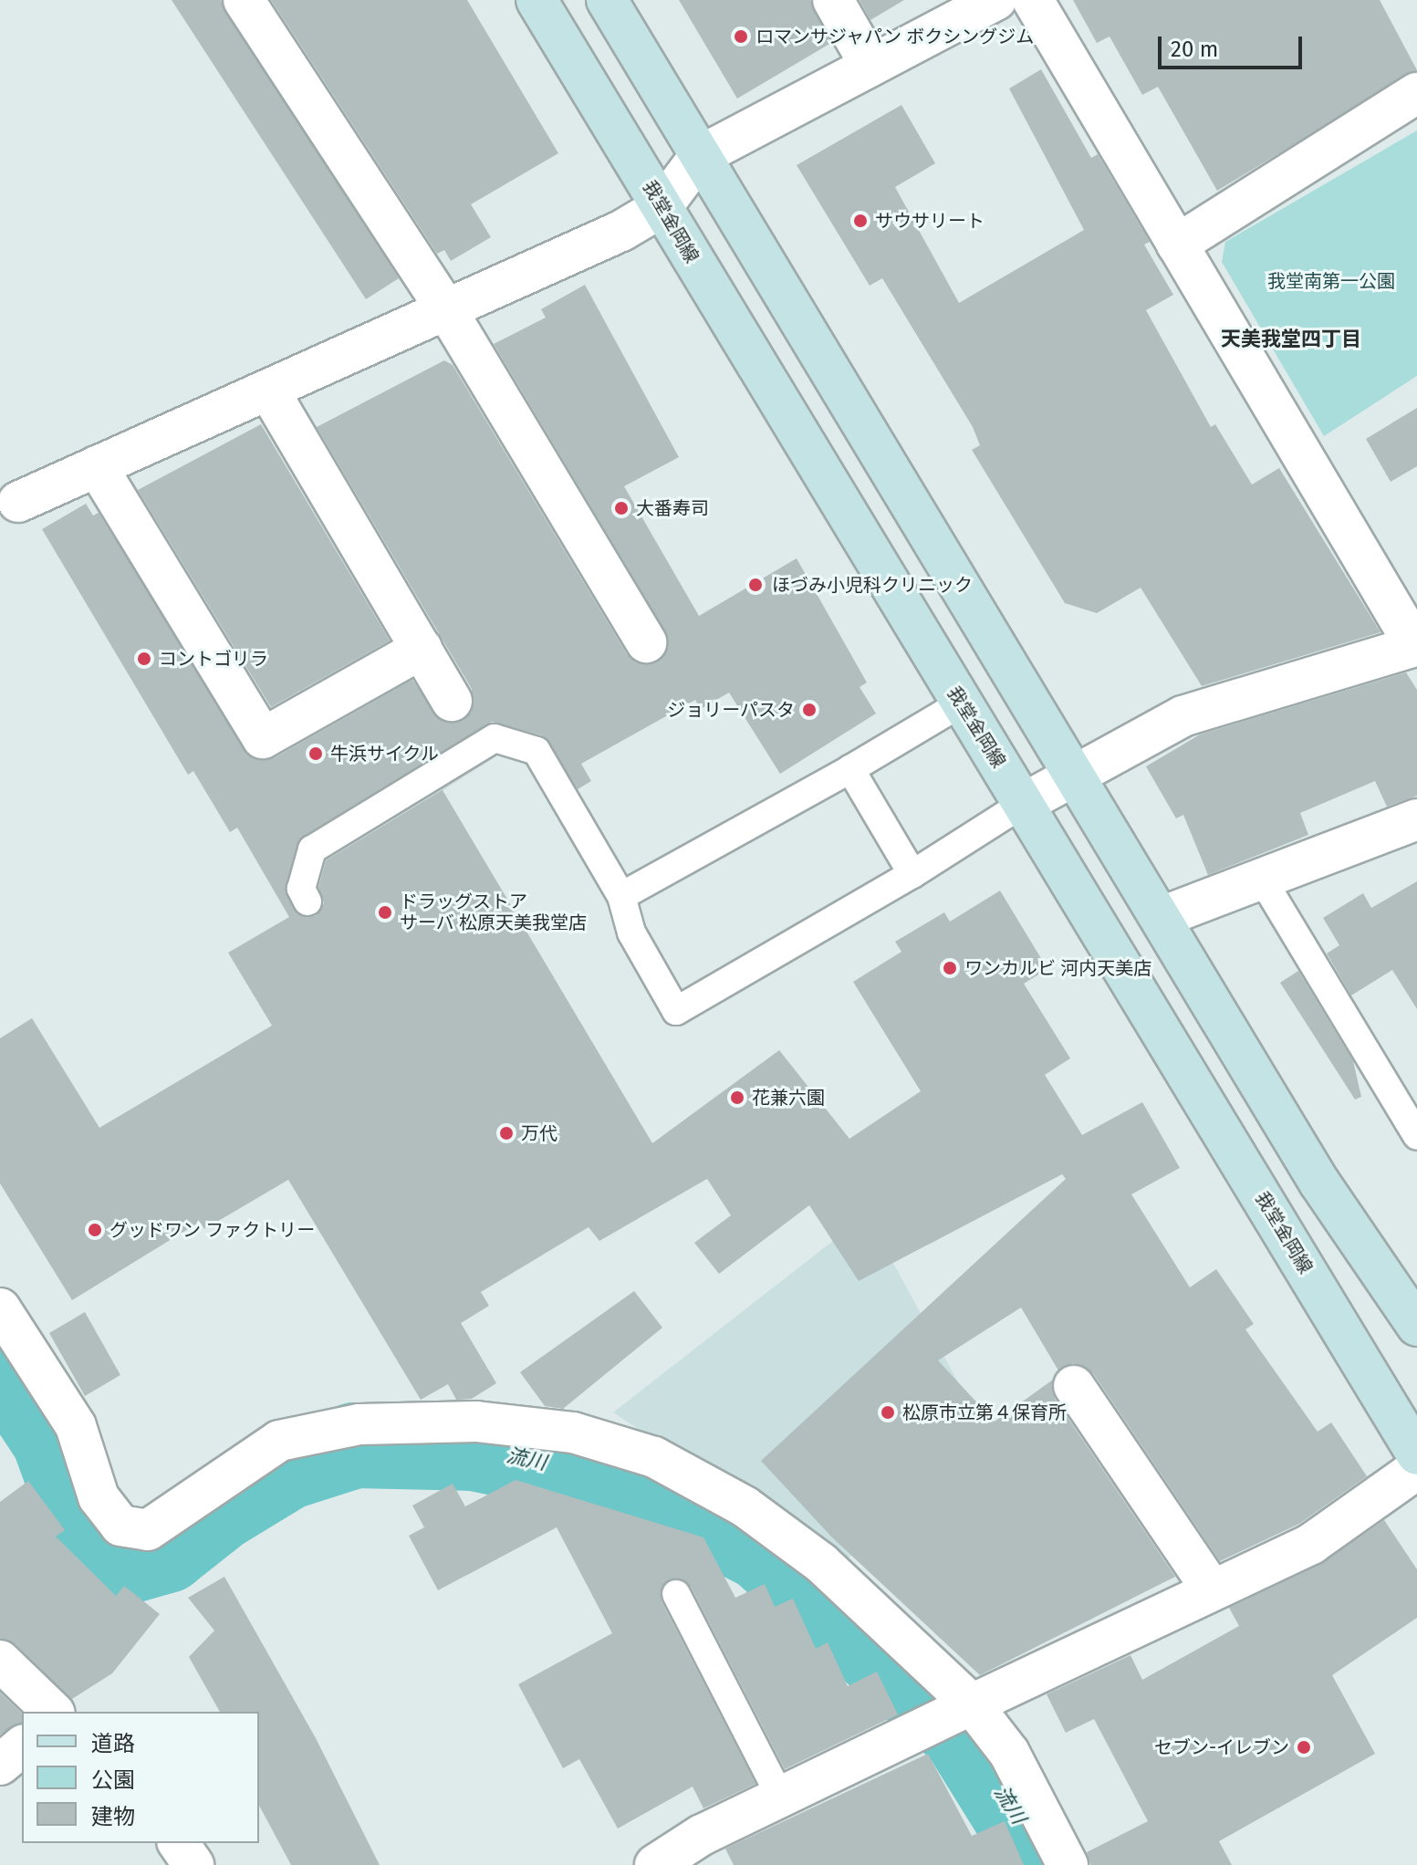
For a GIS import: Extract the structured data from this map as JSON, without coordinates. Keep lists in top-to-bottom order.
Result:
{
  "streets": {
    "main road": ["我堂金岡線"]
  },
  "districts": ["天美我堂四丁目"],
  "water": ["流川"],
  "parks": ["我堂南第一公園"],
  "places": [
    "ロマンサジャパン ボクシングジム",
    "サウサリート",
    "大番寿司",
    "ほづみ小児科クリニック",
    "コントゴリラ",
    "ジョリーパスタ",
    "牛浜サイクル",
    "ドラッグストア サーバ 松原天美我堂店",
    "ワンカルビ 河内天美店",
    "花兼六園",
    "万代",
    "グッドワン ファクトリー",
    "松原市立第４保育所",
    "セブン-イレブン"
  ],
  "legend": ["道路", "公園", "建物"],
  "scale_bar": "20 m"
}
